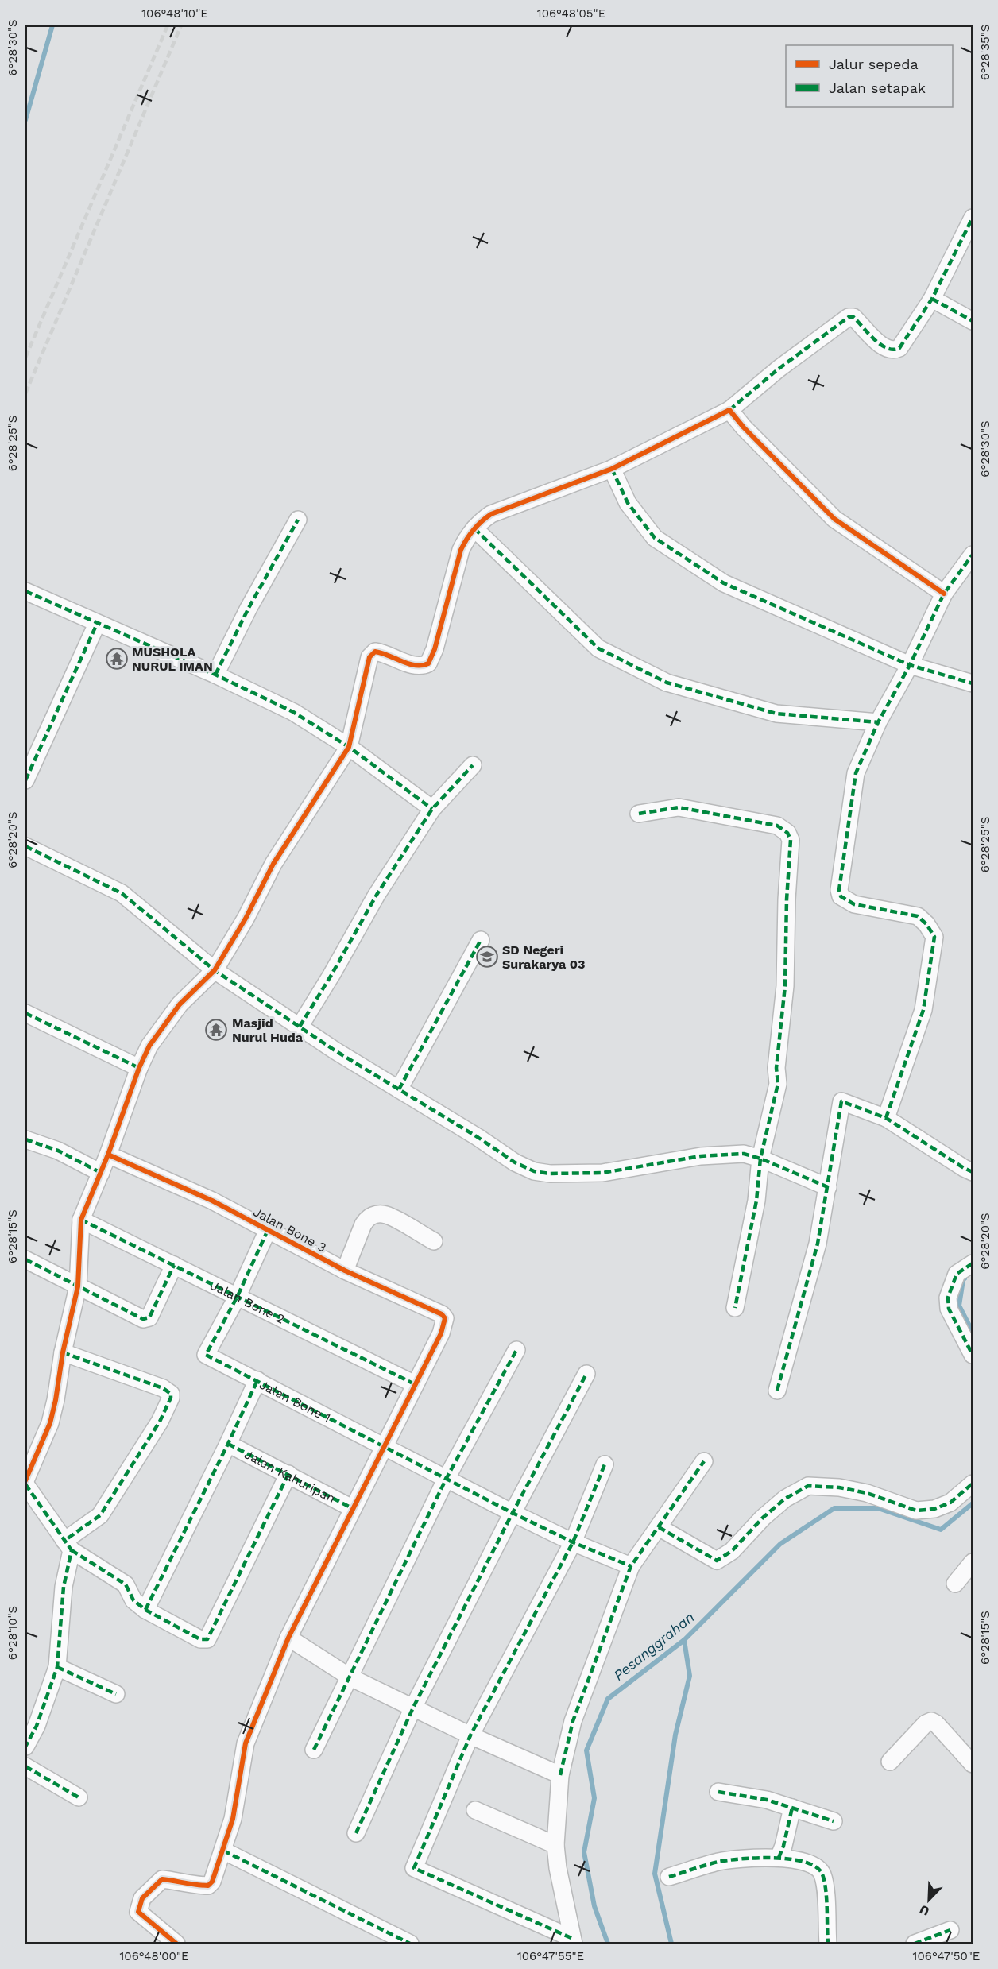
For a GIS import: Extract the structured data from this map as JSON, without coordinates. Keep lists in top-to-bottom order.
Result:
{
  "streets": {
    "street": [
      "Jalan Bone 3",
      "Jalan Bone 2",
      "Jalan Bone 1",
      "Jalan Kahuripan"
    ]
  },
  "crossings": [
    ["Jalan Bone 3", "Jalan Bone 2"],
    ["Jalan Bone 2", "Jalan Bone 1"]
  ],
  "water": ["Pesanggrahan"],
  "places": {
    "temple": ["MUSHOLA NURUL IMAN", "Masjid Nurul Huda"],
    "school or university": ["SD Negeri Surakarya 03"]
  },
  "legend": ["Jalur sepeda", "Jalan setapak"],
  "north": "bottom left",
  "coordinates": [
    "106°48'10\"E",
    "106°48'05\"E",
    "6°28'30\"S",
    "6°28'35\"S",
    "6°28'25\"S",
    "6°28'20\"S",
    "6°28'15\"S",
    "6°28'10\"S",
    "106°48'00\"E",
    "106°47'55\"E",
    "106°47'50\"E"
  ]
}
